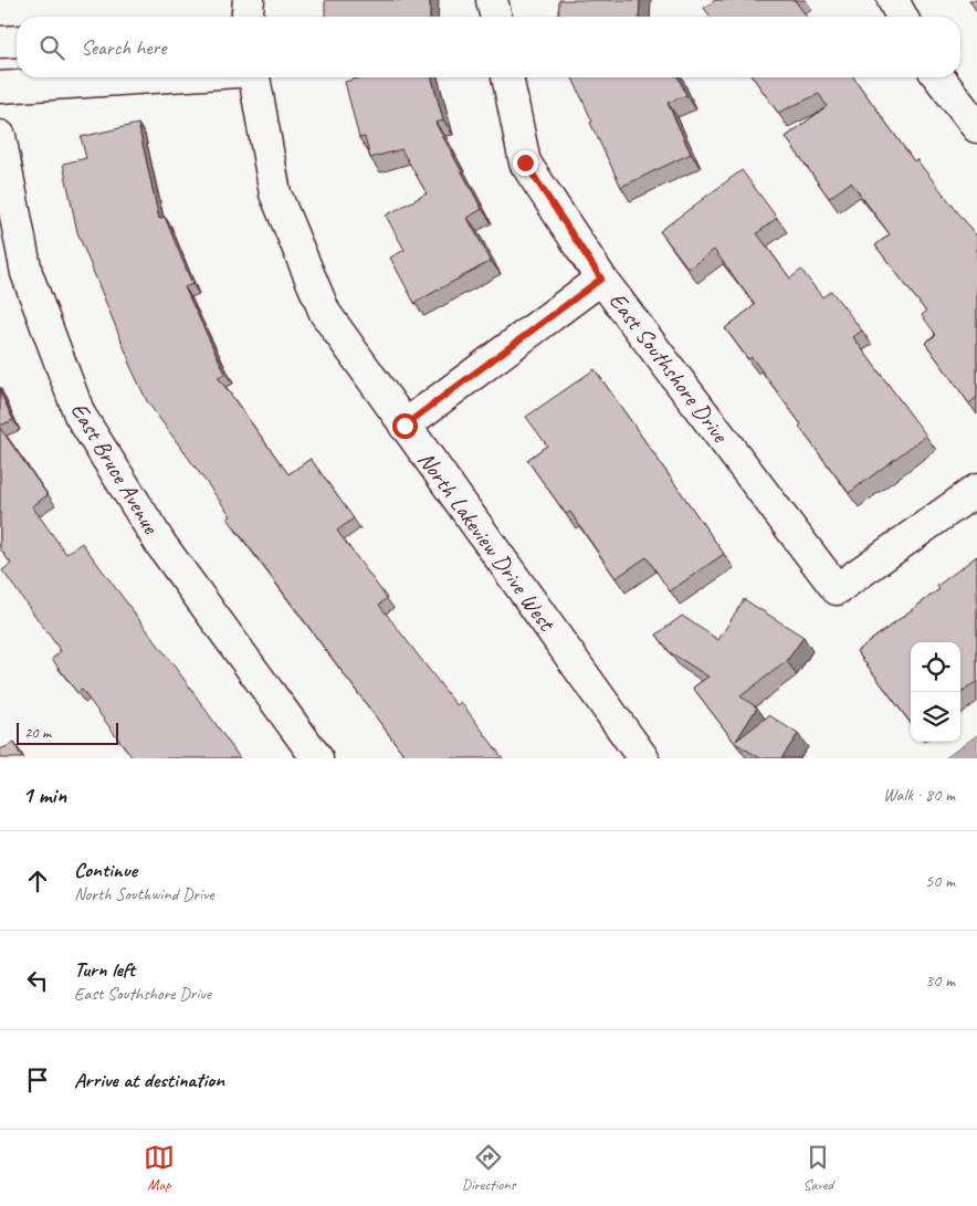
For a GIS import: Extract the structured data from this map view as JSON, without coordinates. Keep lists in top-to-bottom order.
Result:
{
  "streets": {
    "street": ["East Southshore Drive", "East Bruce Avenue", "North Lakeview Drive West"]
  },
  "scale_bar": "20 m",
  "page": {
    "search": "Search here",
    "scale": "20 m",
    "heading": ["1 min", "Walk · 80 m"],
    "list": [
      ["Continue", "North Southwind Drive", "50 m"],
      ["Turn left", "East Southshore Drive", "30 m"],
      "Arrive at destination"
    ],
    "nav": ["Map", "Directions", "Saved"]
  }
}
